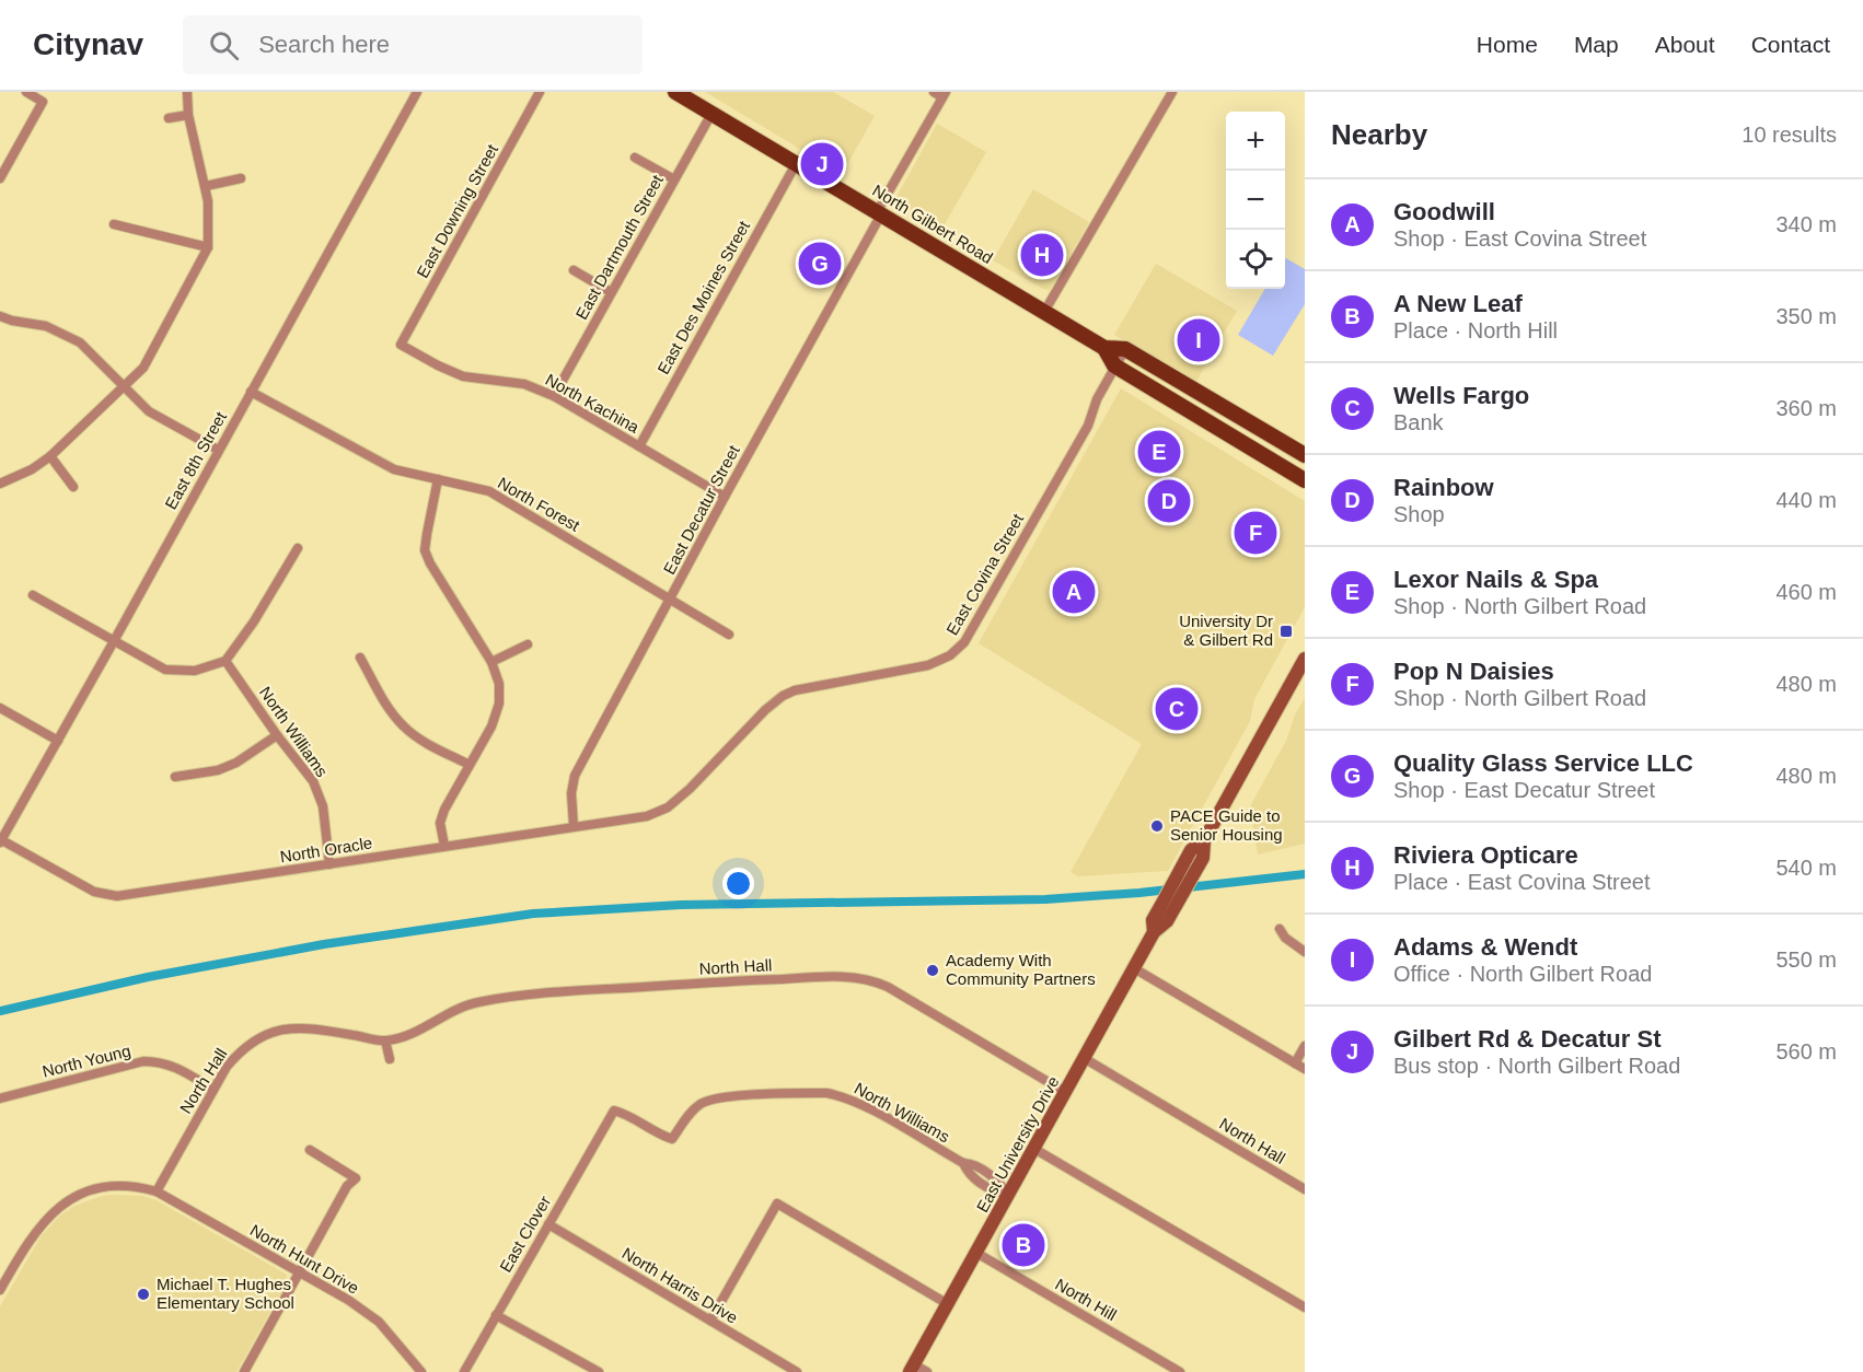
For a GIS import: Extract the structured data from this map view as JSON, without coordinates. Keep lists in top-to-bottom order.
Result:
{
  "streets": {
    "main road": ["North Gilbert Road", "East University Drive"],
    "street": [
      "East Downing Street",
      "East Dartmouth Street",
      "East Des Moines Street",
      "North Kachina",
      "East 8th Street",
      "North Forest",
      "East Decatur Street",
      "East Covina Street",
      "North Williams",
      "North Oracle",
      "North Hall",
      "North Young",
      "East Clover",
      "North Hunt Drive",
      "North Harris Drive",
      "North Hill"
    ]
  },
  "crossings": [
    ["East Downing Street", "North Kachina"],
    ["North Gilbert Road", "East Dartmouth Street"],
    ["North Gilbert Road", "East Des Moines Street"],
    ["North Gilbert Road", "East Decatur Street"],
    ["North Gilbert Road", "East Covina Street"],
    ["East Dartmouth Street", "North Kachina"],
    ["East Des Moines Street", "North Kachina"],
    ["North Kachina", "East Decatur Street"],
    ["East 8th Street", "North Forest"],
    ["East 8th Street", "North Oracle"],
    ["North Forest", "East Decatur Street"],
    ["East Decatur Street", "North Oracle"],
    ["East Covina Street", "North Oracle"],
    ["North Williams", "North Oracle"],
    ["North Williams", "East University Drive"],
    ["North Williams", "East Clover"],
    ["North Hall", "North Young"],
    ["North Hall", "East University Drive"],
    ["North Hall", "North Hunt Drive"],
    ["East University Drive", "North Hill"],
    ["East Clover", "North Harris Drive"]
  ],
  "places": {
    "transit": ["University Dr & Gilbert Rd"],
    "other": ["PACE Guide to Senior Housing", "Academy With Community Partners", "Michael T. Hughes Elementary School"]
  },
  "page": {
    "header": "Citynav",
    "search": "Search here",
    "nav": [
      "Home",
      "Map",
      "About",
      "Contact"
    ],
    "heading": ["Nearby", "10 results"],
    "map_buttons": ["+", "−"],
    "pins": [
      "J",
      "H",
      "G",
      "I",
      "E",
      "D",
      "F",
      "A",
      "C",
      "B"
    ],
    "list": [
      {
        "mark": "A",
        "name": "Goodwill",
        "note": "Shop · East Covina Street",
        "value": "340 m"
      },
      {
        "mark": "B",
        "name": "A New Leaf",
        "note": "Place · North Hill",
        "value": "350 m"
      },
      {
        "mark": "C",
        "name": "Wells Fargo",
        "note": "Bank",
        "value": "360 m"
      },
      {
        "mark": "D",
        "name": "Rainbow",
        "note": "Shop",
        "value": "440 m"
      },
      {
        "mark": "E",
        "name": "Lexor Nails & Spa",
        "note": "Shop · North Gilbert Road",
        "value": "460 m"
      },
      {
        "mark": "F",
        "name": "Pop N Daisies",
        "note": "Shop · North Gilbert Road",
        "value": "480 m"
      },
      {
        "mark": "G",
        "name": "Quality Glass Service LLC",
        "note": "Shop · East Decatur Street",
        "value": "480 m"
      },
      {
        "mark": "H",
        "name": "Riviera Opticare",
        "note": "Place · East Covina Street",
        "value": "540 m"
      },
      {
        "mark": "I",
        "name": "Adams & Wendt",
        "note": "Office · North Gilbert Road",
        "value": "550 m"
      },
      {
        "mark": "J",
        "name": "Gilbert Rd & Decatur St",
        "note": "Bus stop · North Gilbert Road",
        "value": "560 m"
      }
    ]
  }
}
